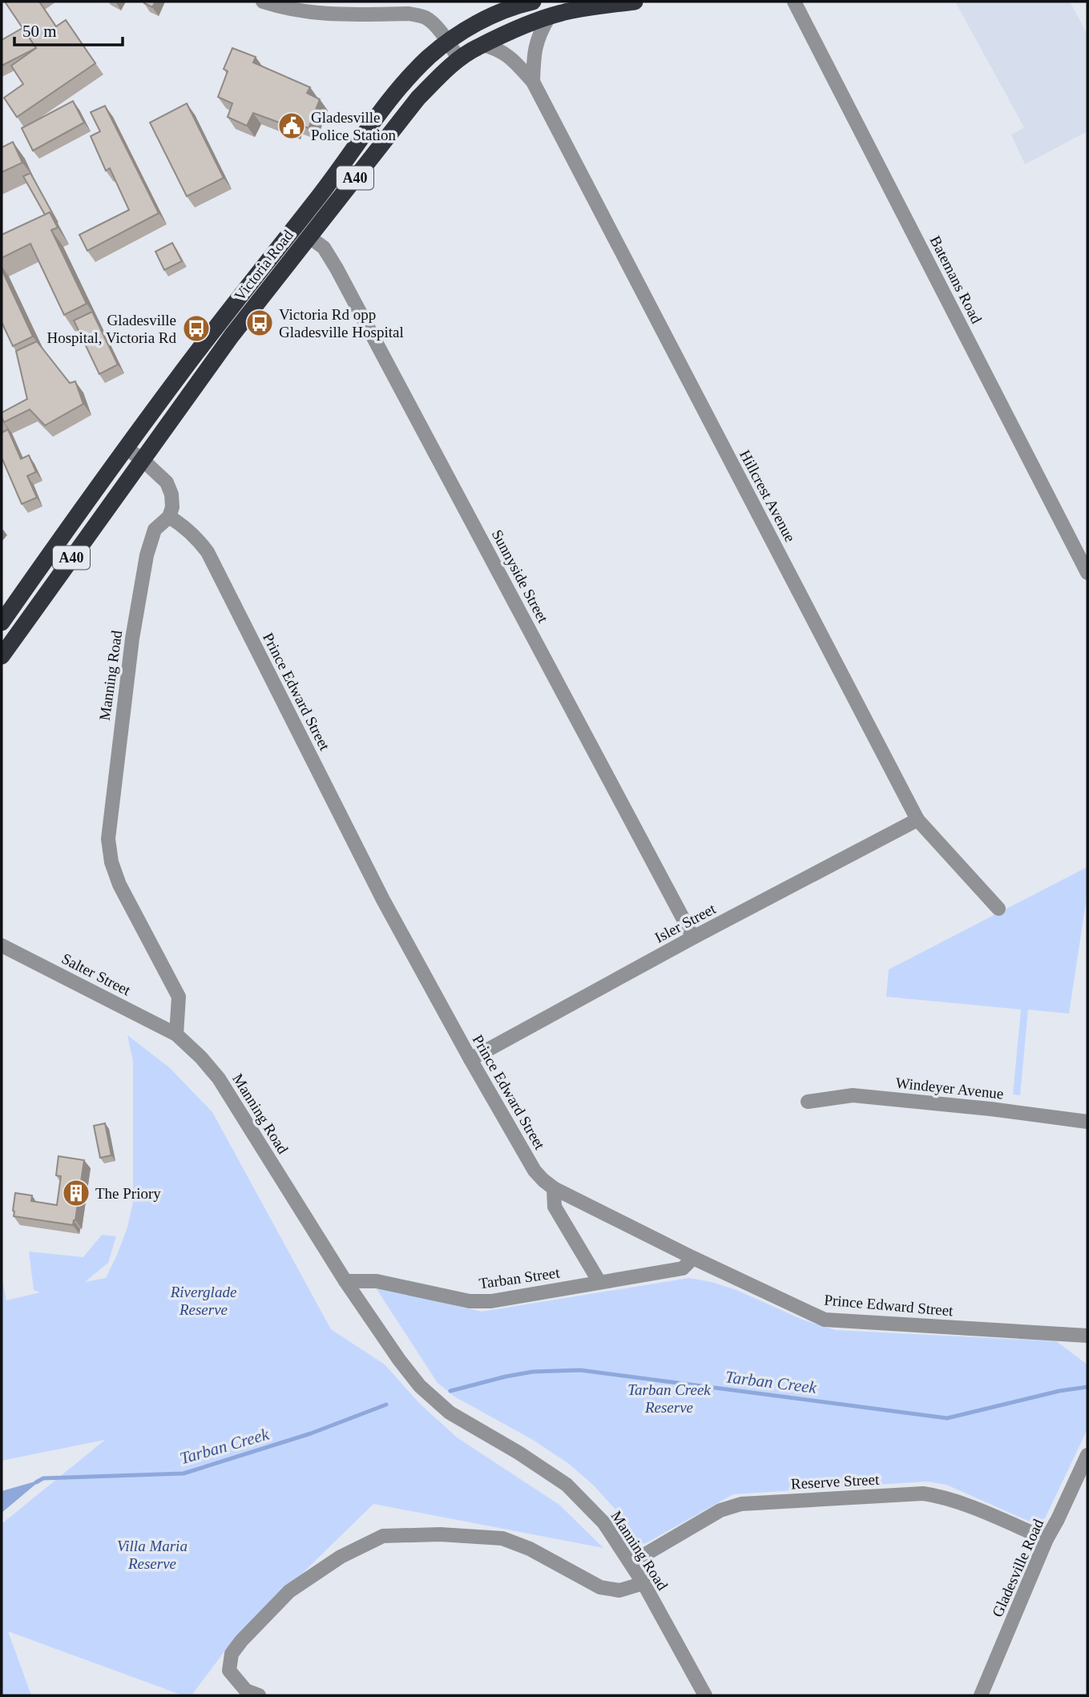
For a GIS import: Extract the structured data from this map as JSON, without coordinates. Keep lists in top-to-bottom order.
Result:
{
  "streets": {
    "highway": ["A40", "Victoria Road"],
    "street": [
      "Batemans Road",
      "Hillcrest Avenue",
      "Sunnyside Street",
      "Manning Road",
      "Prince Edward Street",
      "Isler Street",
      "Salter Street",
      "Windeyer Avenue",
      "Tarban Street",
      "Reserve Street",
      "Gladesville Road"
    ]
  },
  "crossings": [
    ["Victoria Road", "Sunnyside Street"],
    ["Hillcrest Avenue", "Isler Street"],
    ["Sunnyside Street", "Isler Street"],
    ["Manning Road", "Prince Edward Street"],
    ["Manning Road", "Salter Street"],
    ["Manning Road", "Tarban Street"],
    ["Manning Road", "Reserve Street"],
    ["Prince Edward Street", "Isler Street"],
    ["Prince Edward Street", "Tarban Street"],
    ["Reserve Street", "Gladesville Road"]
  ],
  "water": ["Tarban Creek"],
  "parks": ["Riverglade Reserve", "Tarban Creek Reserve", "Villa Maria Reserve"],
  "places": {
    "public building": ["Gladesville Police Station"],
    "bus stop": ["Victoria Rd opp Gladesville Hospital", "Gladesville Hospital, Victoria Rd"],
    "building": ["The Priory"]
  },
  "scale_bar": "50 m"
}
